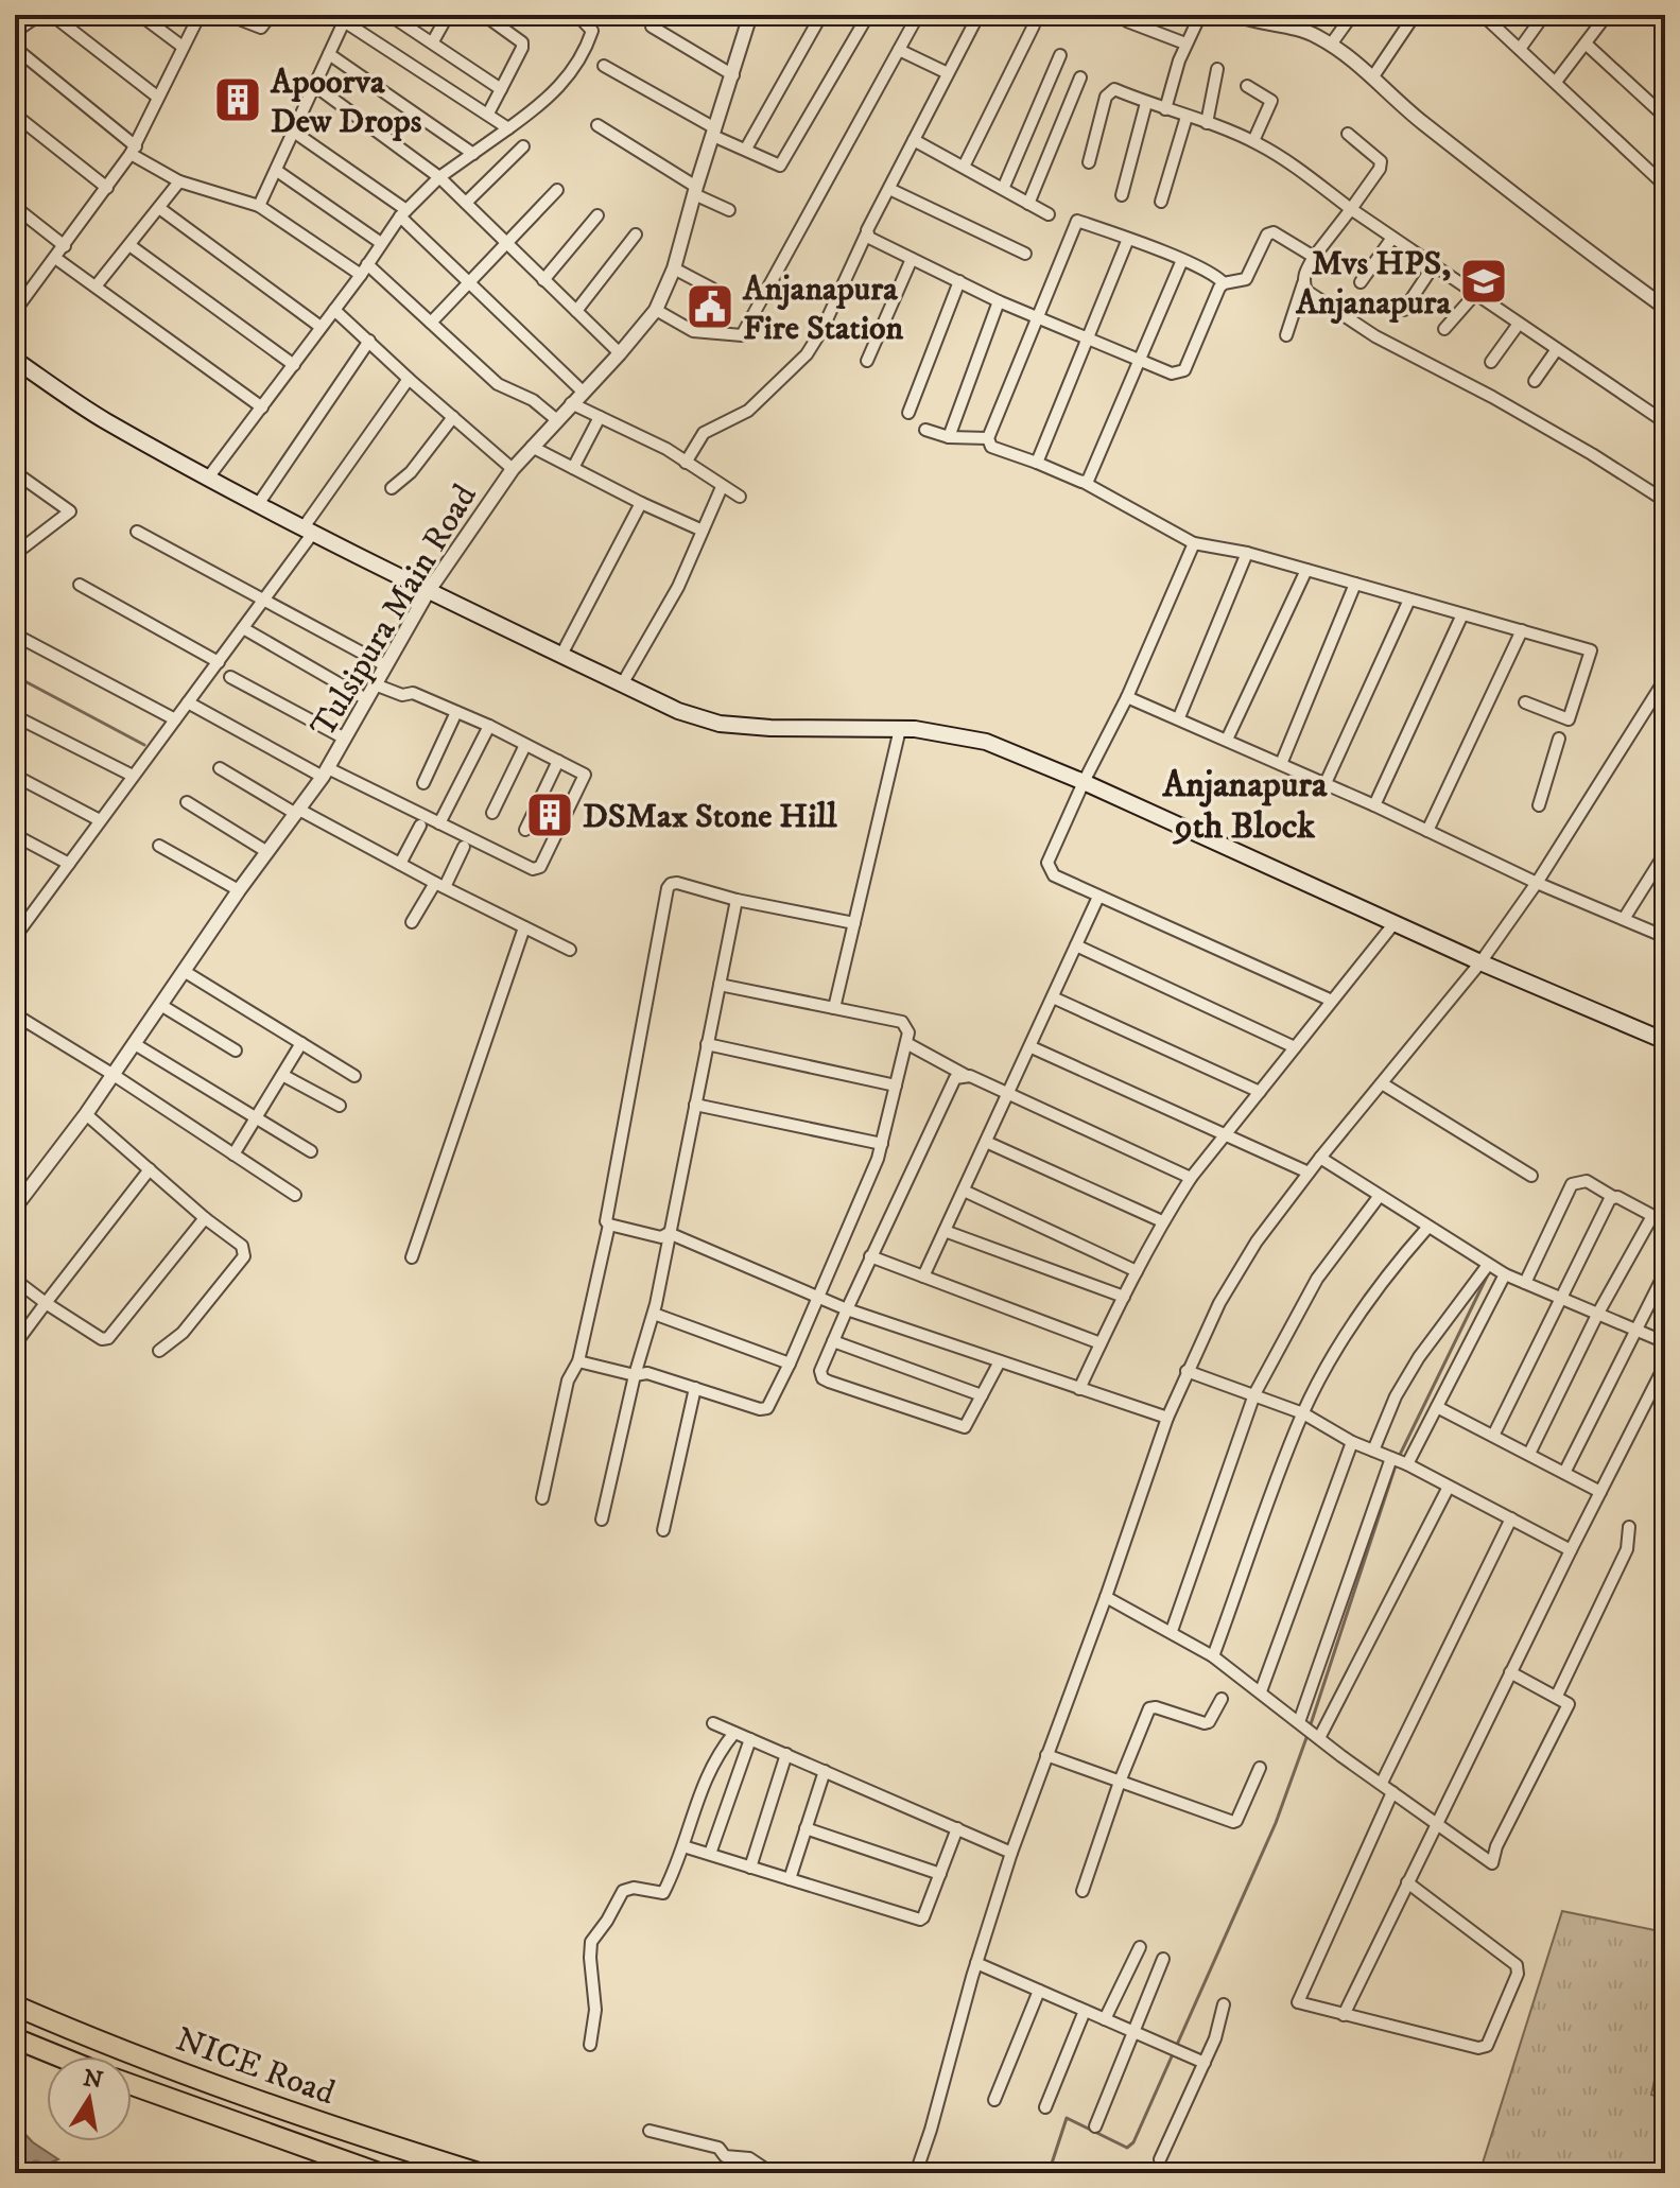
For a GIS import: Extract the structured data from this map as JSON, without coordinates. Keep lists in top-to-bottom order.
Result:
{
  "streets": {
    "highway": ["NICE Road"],
    "street": ["Tulsipura Main Road"]
  },
  "districts": ["Anjanapura 9th Block"],
  "places": {
    "building": ["Apoorva Dew Drops", "DSMax Stone Hill"],
    "school or university": ["Mvs HPS, Anjanapura"],
    "public building": ["Anjanapura Fire Station"]
  },
  "north": "top"
}
